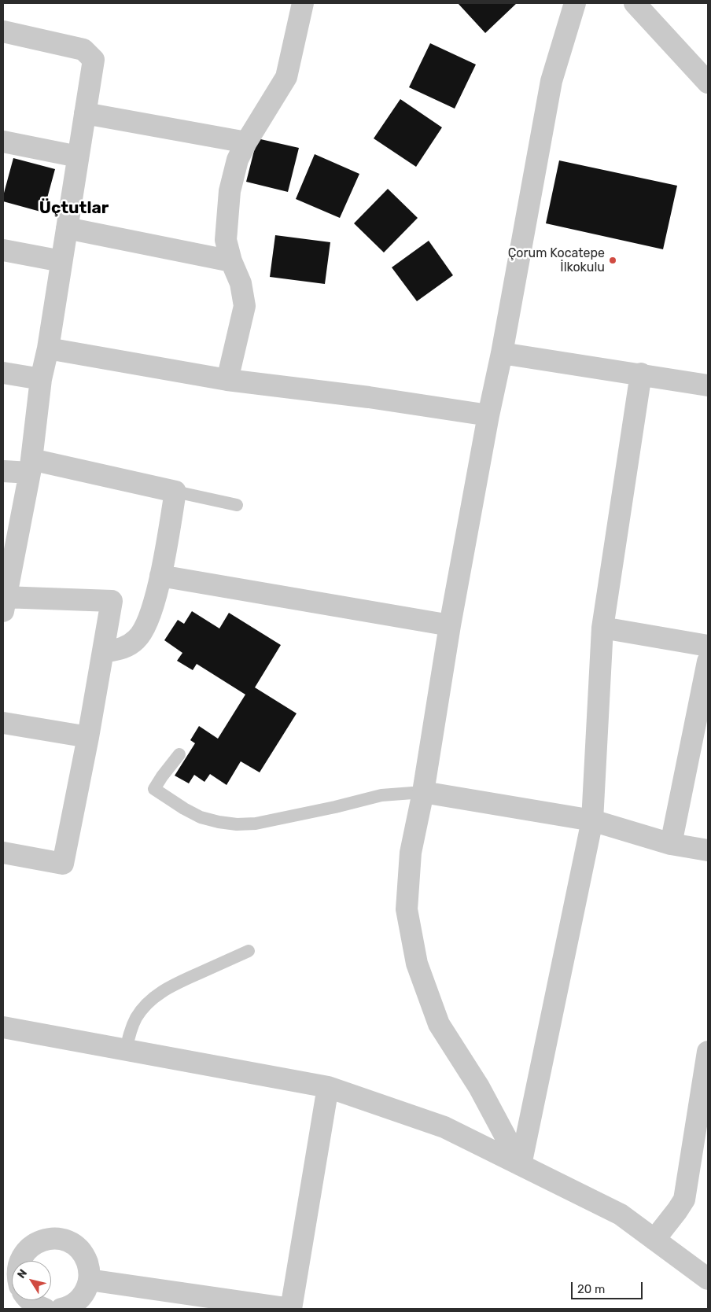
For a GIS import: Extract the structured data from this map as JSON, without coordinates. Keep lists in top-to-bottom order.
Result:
{
  "districts": ["Üçtutlar"],
  "places": ["Çorum Kocatepe İlkokulu"],
  "scale_bar": "20 m",
  "north": "top left"
}
